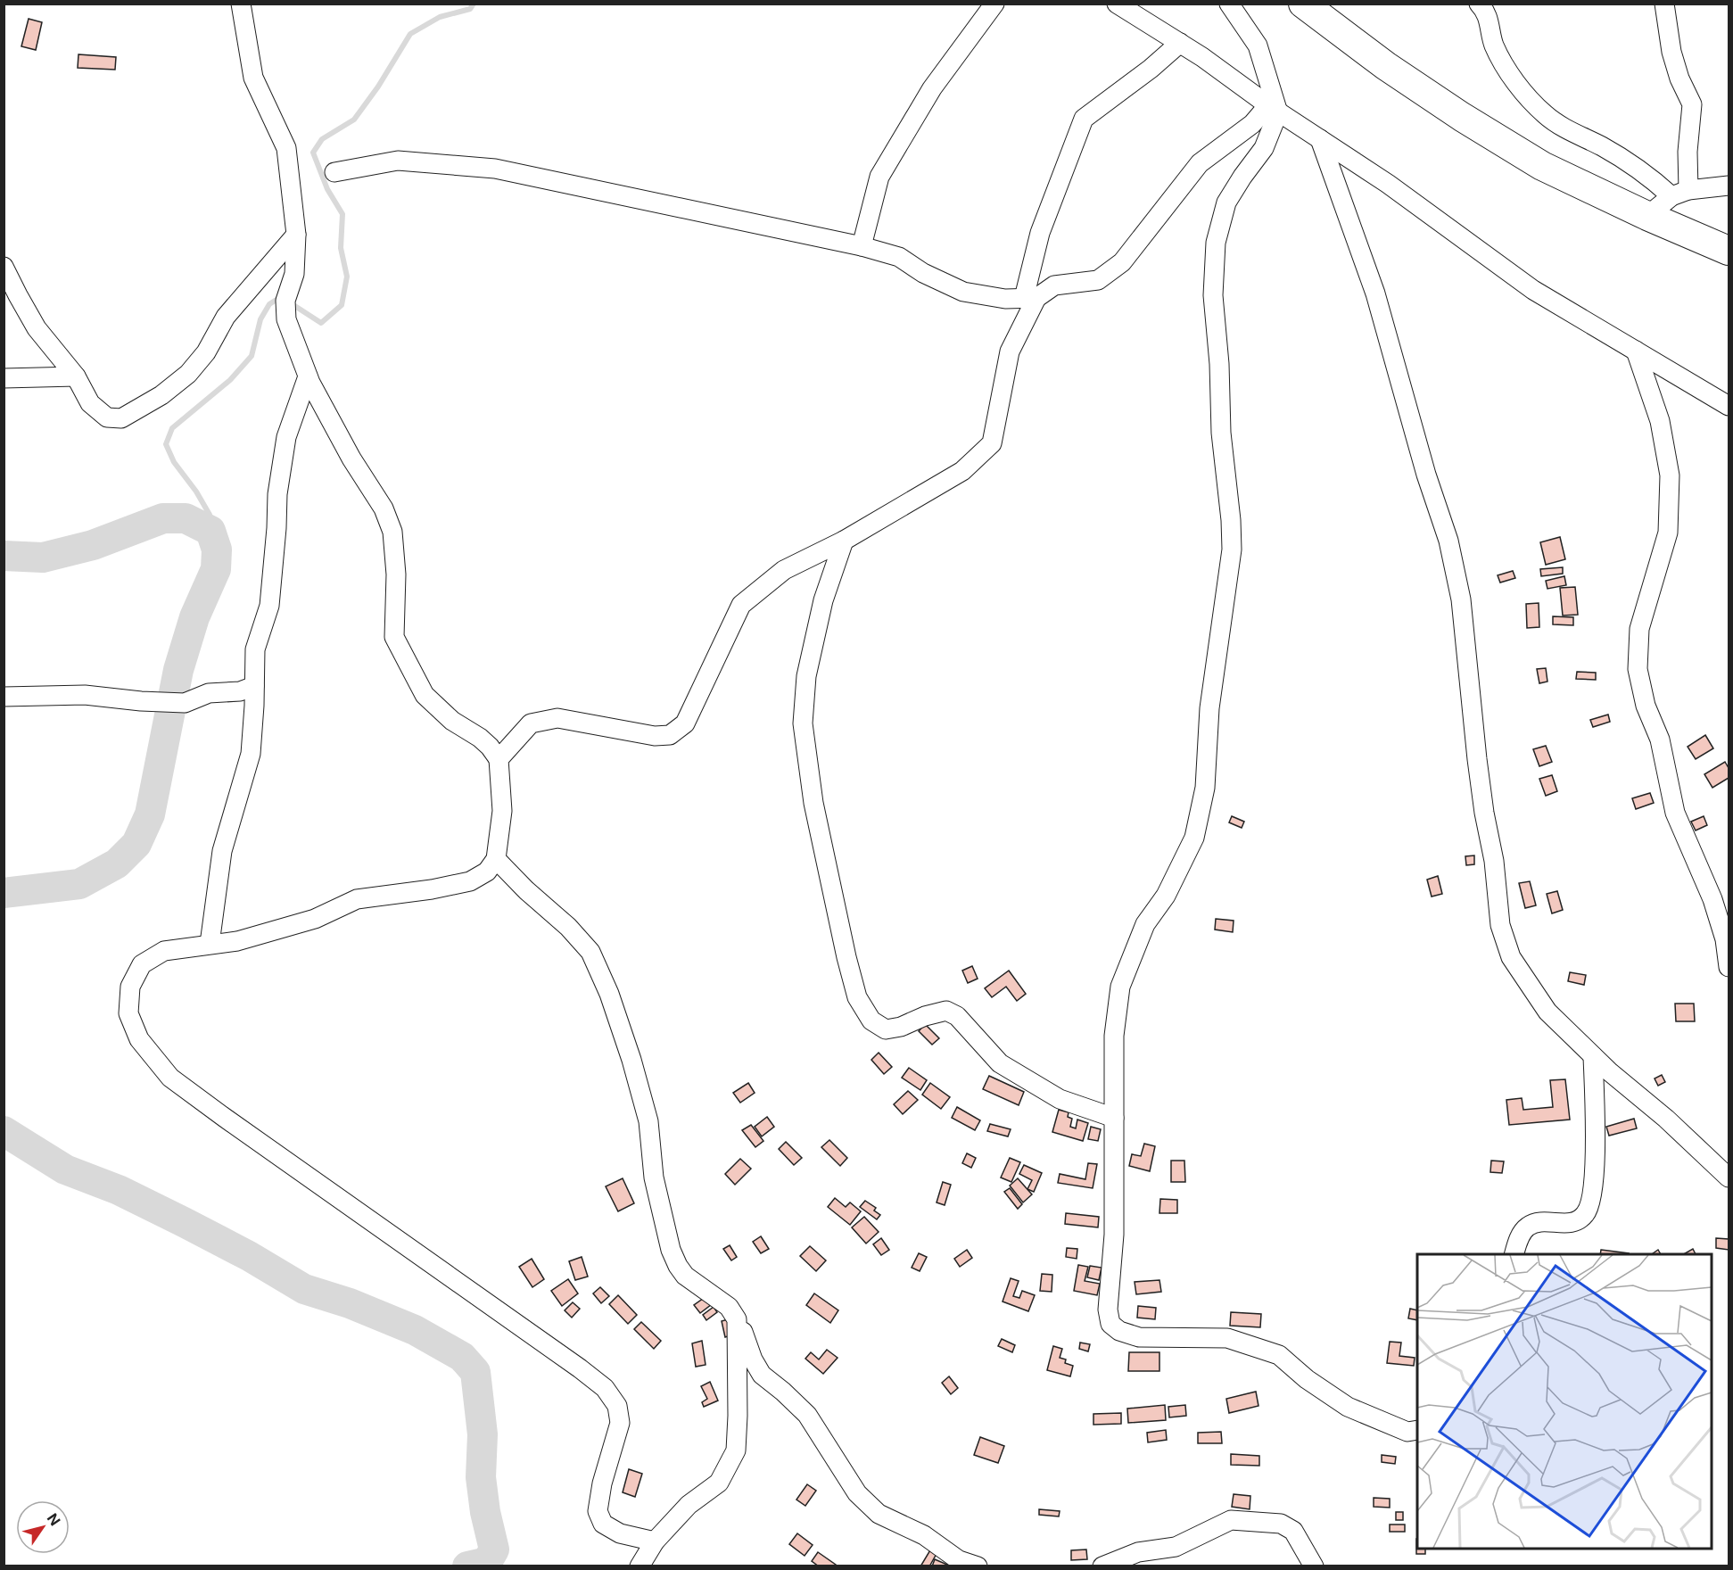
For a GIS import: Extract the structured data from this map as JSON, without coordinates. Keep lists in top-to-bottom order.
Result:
{
  "north": "top right"
}
